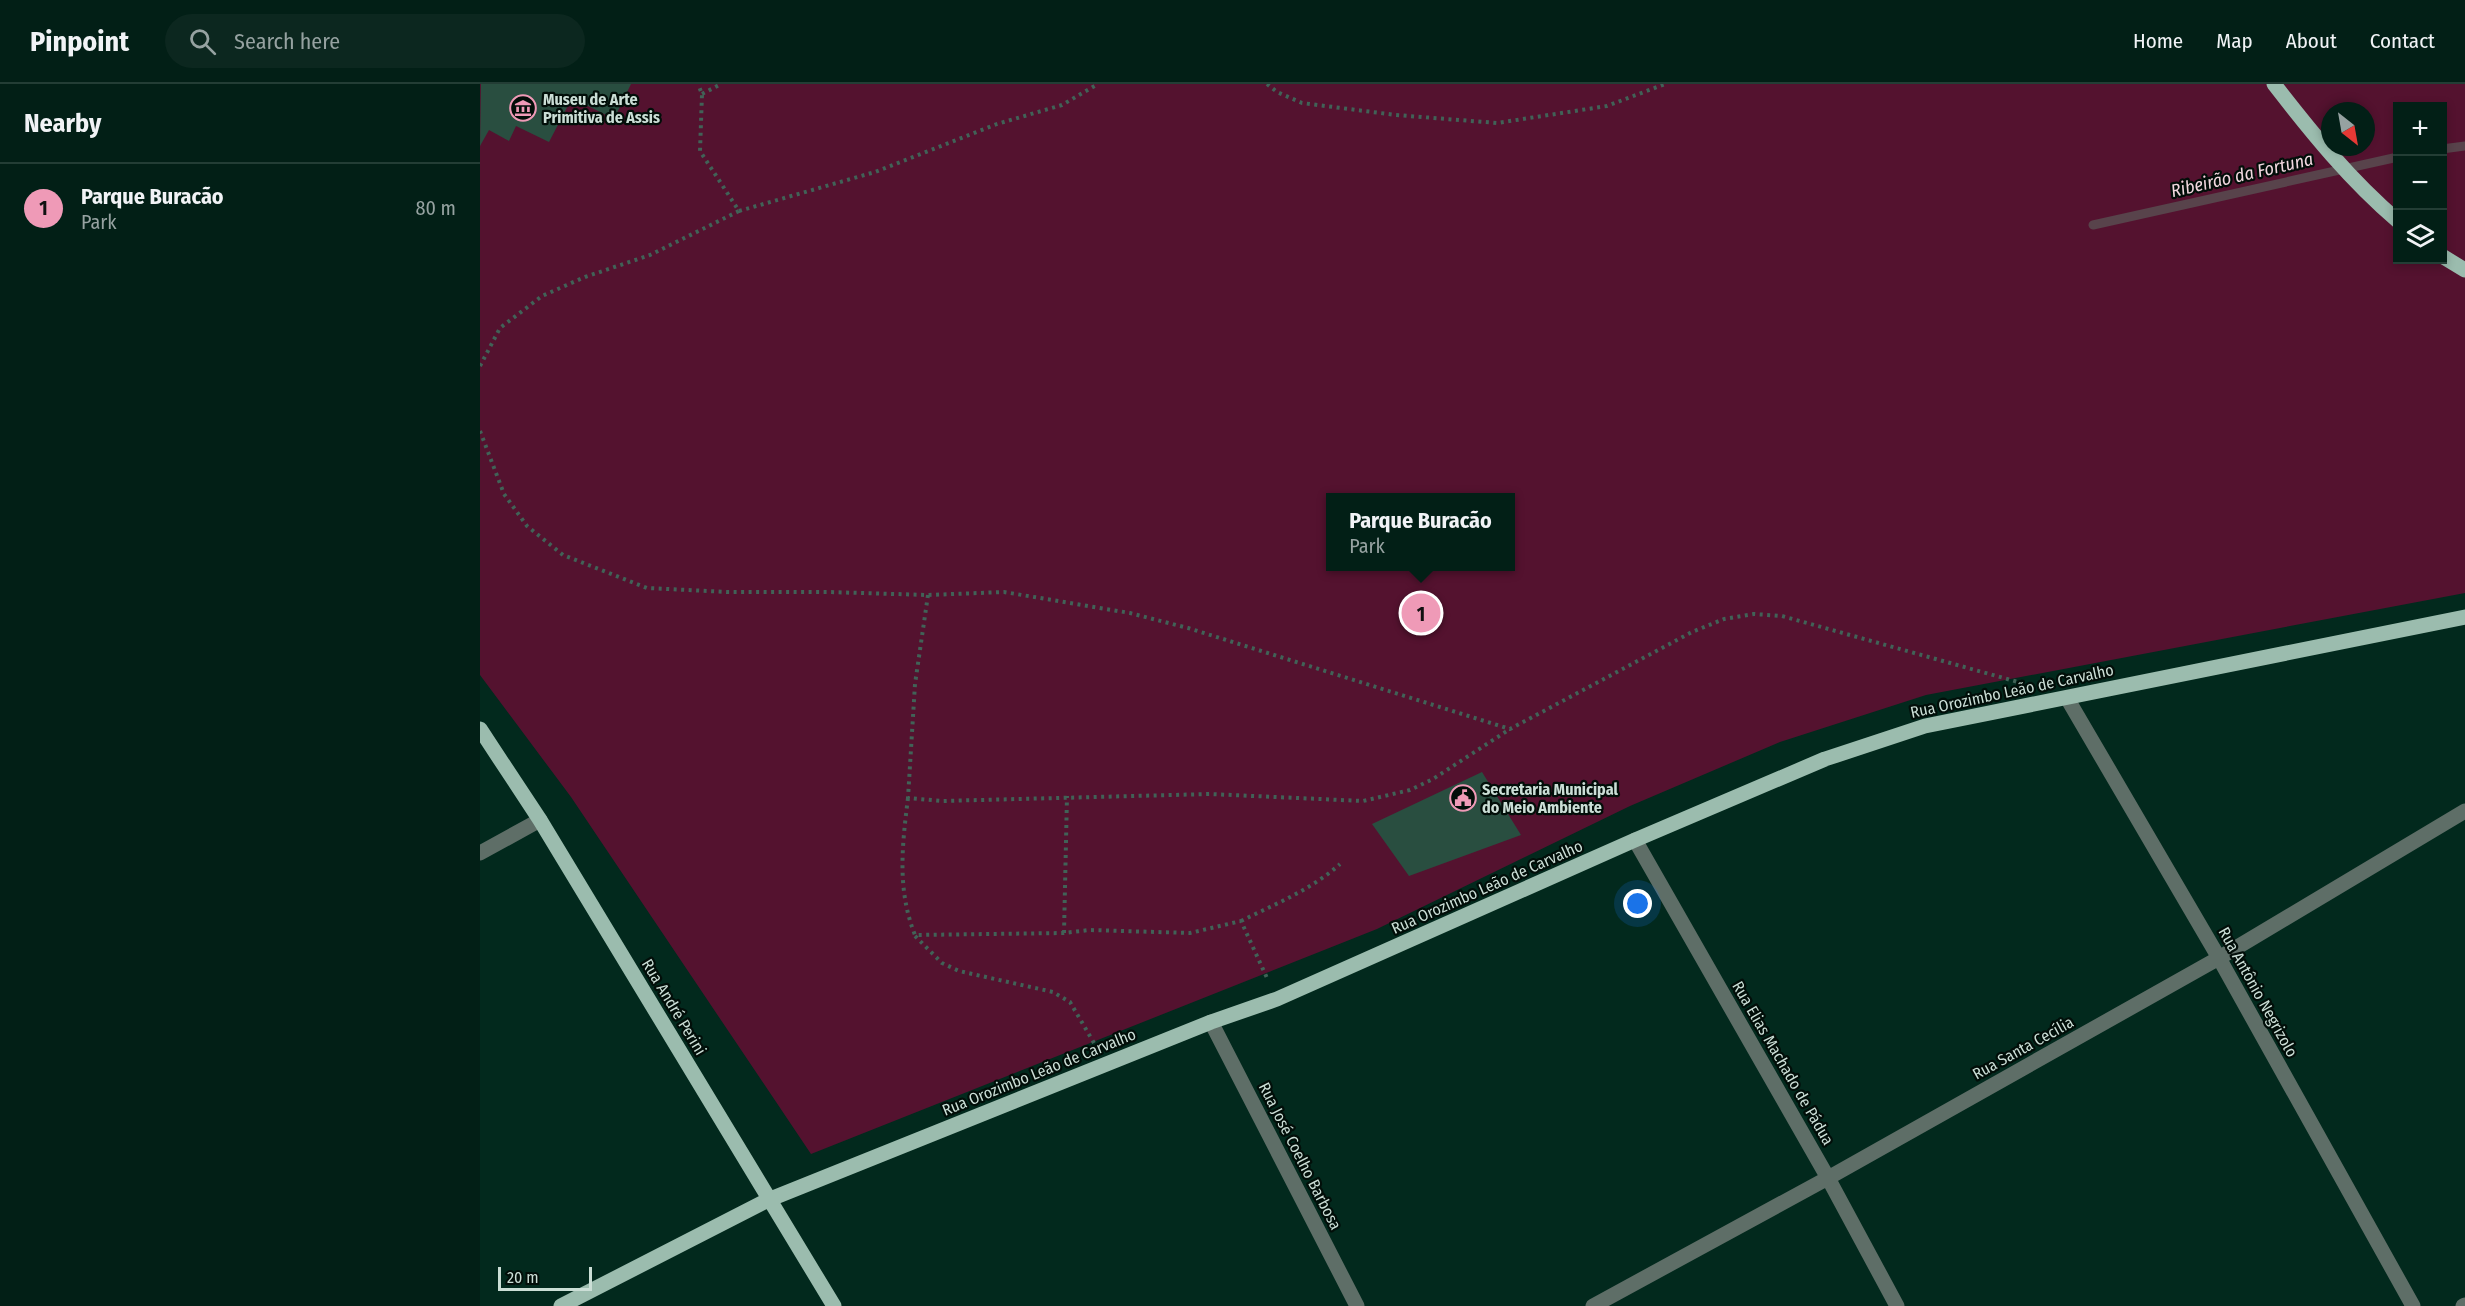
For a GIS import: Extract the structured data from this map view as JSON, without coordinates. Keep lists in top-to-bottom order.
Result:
{
  "streets": {
    "main road": ["Rua Orozimbo Leão de Carvalho", "Rua André Perini"],
    "street": [
      "Rua Antônio Negrizolo",
      "Rua Santa Cecília",
      "Rua Elias Machado de Pádua",
      "Rua José Coelho Barbosa"
    ]
  },
  "crossings": [
    ["Rua Orozimbo Leão de Carvalho", "Rua Antônio Negrizolo"],
    ["Rua Orozimbo Leão de Carvalho", "Rua André Perini"],
    ["Rua Orozimbo Leão de Carvalho", "Rua Elias Machado de Pádua"],
    ["Rua Orozimbo Leão de Carvalho", "Rua José Coelho Barbosa"],
    ["Rua Antônio Negrizolo", "Rua Santa Cecília"],
    ["Rua Santa Cecília", "Rua Elias Machado de Pádua"]
  ],
  "water": ["Ribeirão da Fortuna"],
  "places": {
    "museum": ["Museu de Arte Primitiva de Assis"],
    "public building": ["Secretaria Municipal do Meio Ambiente"]
  },
  "scale_bar": "20 m",
  "north": "bottom right",
  "page": {
    "header": "Pinpoint",
    "search": "Search here",
    "nav": [
      "Home",
      "Map",
      "About",
      "Contact"
    ],
    "heading": "Nearby",
    "map_buttons": ["+", "−"],
    "list": [
      {
        "mark": "1",
        "name": "Parque Buracão",
        "note": "Park",
        "value": "80 m"
      }
    ],
    "popup": ["Parque Buracão", "Park"],
    "pins": "1",
    "scale": "20 m"
  }
}
